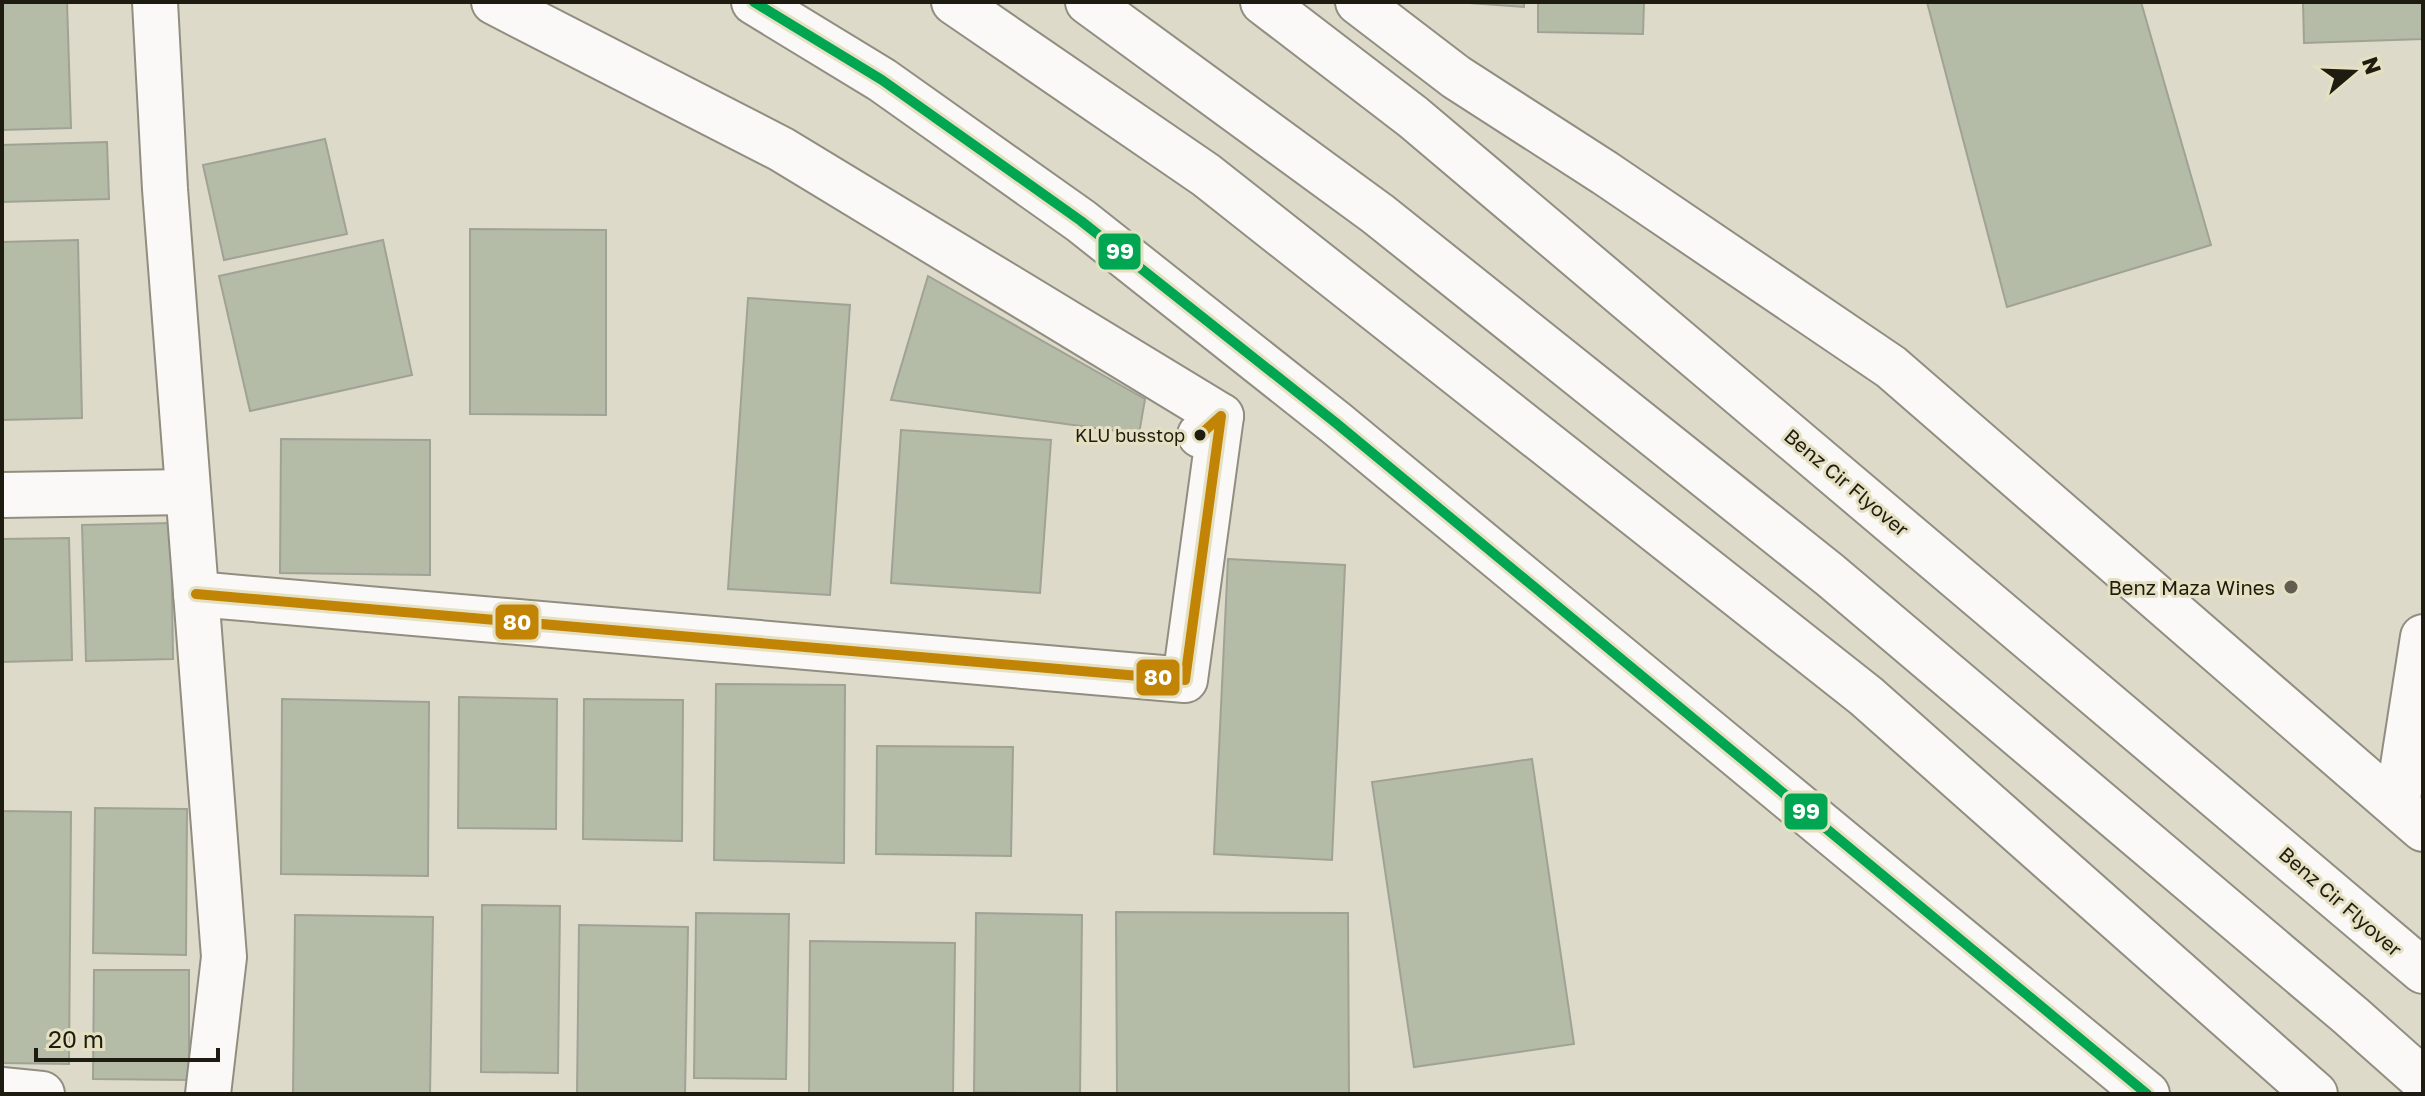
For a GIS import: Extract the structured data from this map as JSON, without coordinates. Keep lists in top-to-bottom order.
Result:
{
  "streets": {
    "main road": ["Benz Cir Flyover"]
  },
  "places": ["KLU busstop", "Benz Maza Wines"],
  "lines": ["transit line 99", "transit line 80"],
  "scale_bar": "20 m",
  "north": "right"
}
